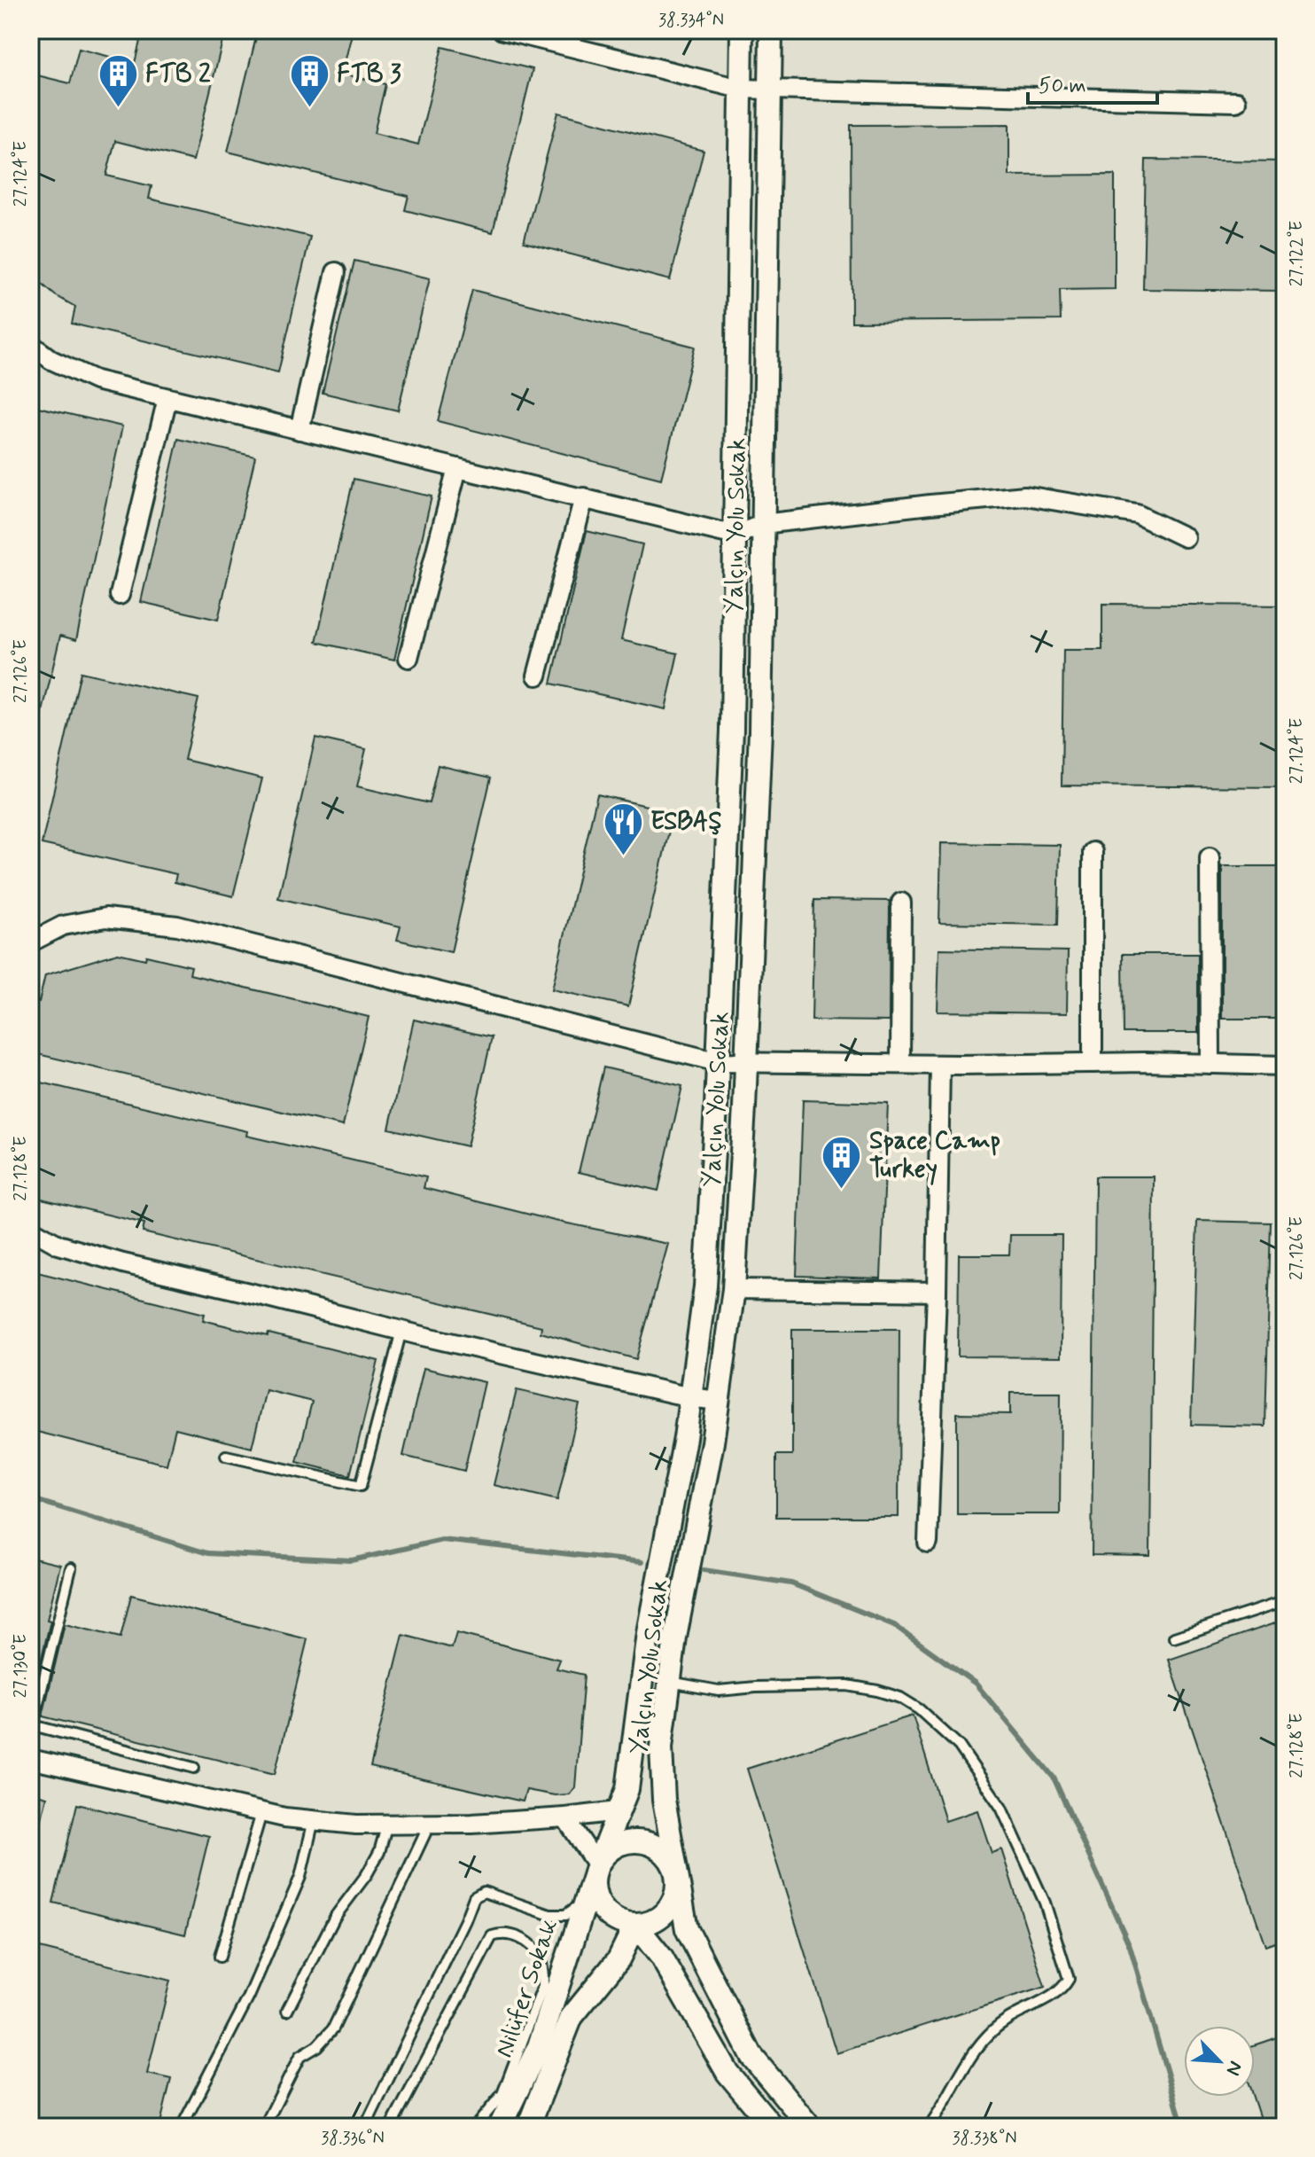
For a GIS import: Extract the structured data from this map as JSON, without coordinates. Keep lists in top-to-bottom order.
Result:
{
  "streets": {
    "street": ["Yalçın Yolu Sokak", "Nilüfer Sokak"]
  },
  "crossings": [
    ["Yalçın Yolu Sokak", "Nilüfer Sokak"]
  ],
  "places": {
    "building": ["FTB 2", "FTB 3", "Space Camp Turkey"],
    "restaurant": ["ESBAŞ"]
  },
  "scale_bar": "50 m",
  "north": "bottom right",
  "coordinates": [
    "38.334°N",
    "27.124°E",
    "27.122°E",
    "27.126°E",
    "27.128°E",
    "27.130°E",
    "38.336°N",
    "38.338°N"
  ]
}
